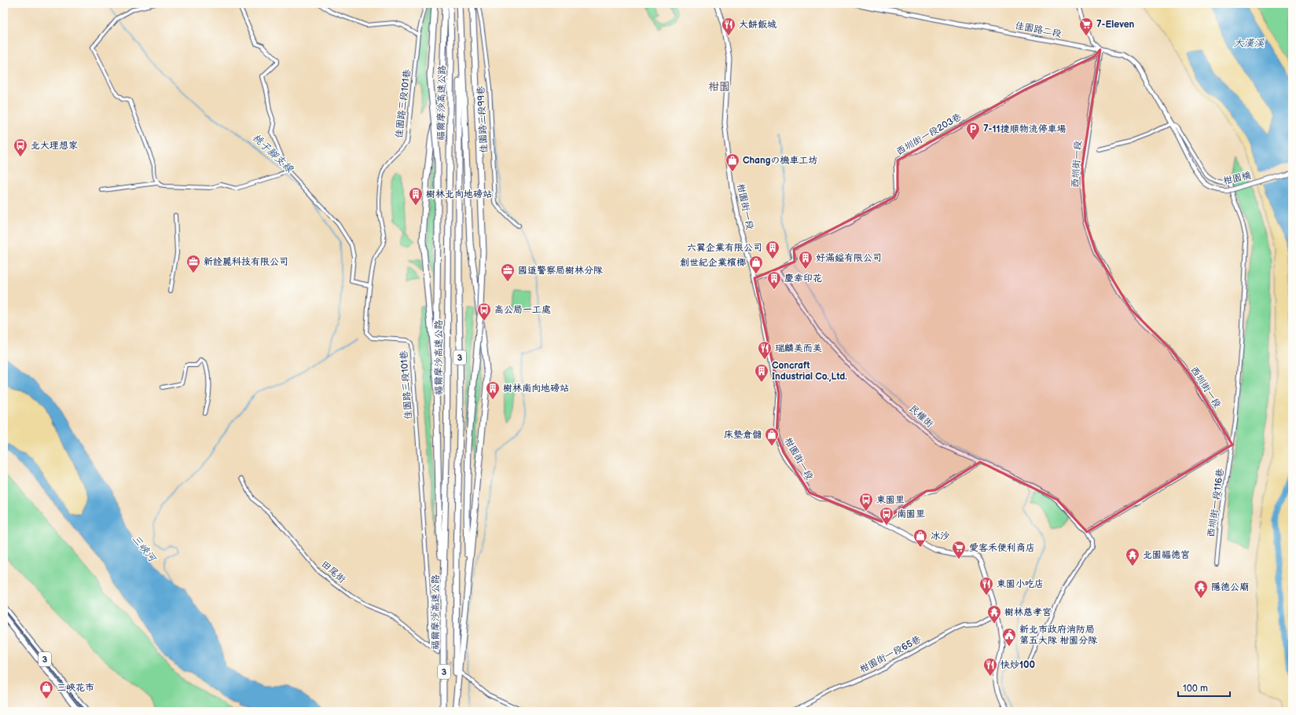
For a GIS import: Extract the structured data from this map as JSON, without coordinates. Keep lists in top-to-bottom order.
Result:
{
  "streets": {
    "highway": ["福爾摩沙高速公路", "3"],
    "street": [
      "佳園路二段",
      "佳園路三段101巷",
      "佳園路三段99巷",
      "西圳街一段203巷",
      "西圳街一段",
      "柑園橋",
      "柑園街一段",
      "民權街",
      "西圳街一段116巷",
      "田尾街",
      "柑園街一段65巷"
    ]
  },
  "crossings": [
    ["佳園路二段", "西圳街一段203巷"],
    ["佳園路二段", "西圳街一段"],
    ["佳園路二段", "柑園橋"],
    ["佳園路二段", "西圳街一段116巷"],
    ["佳園路三段101巷", "田尾街"],
    ["西圳街一段203巷", "西圳街一段"],
    ["西圳街一段203巷", "柑園街一段"],
    ["西圳街一段203巷", "民權街"],
    ["西圳街一段", "西圳街一段116巷"],
    ["柑園街一段", "柑園街一段65巷"]
  ],
  "districts": ["柑園"],
  "water": ["大漢溪", "桃子腳支線", "三峽河"],
  "places": {
    "restaurant": [
      "大餅飯城",
      "瑞麟美而美",
      "東園小吃店",
      "快炒100"
    ],
    "supermarket": ["7-Eleven", "愛客禾便利商店"],
    "parking": ["7-11捷順物流停車場"],
    "bus stop": [
      "北大理想家",
      "高公局一工處",
      "東園里",
      "南園里"
    ],
    "shop": [
      "Changの機車工坊",
      "創世紀企業檳榔",
      "床墊倉儲",
      "冰沙",
      "三峽花市"
    ],
    "building": [
      "樹林北向地磅站",
      "六翼企業有限公司",
      "好滿鎰有限公司",
      "慶幸印花",
      "Concraft Industrial Co.,Ltd.",
      "樹林南向地磅站"
    ],
    "office": ["新詮麗科技有限公司", "國道警察局樹林分隊"],
    "temple": ["北園福德宮", "隱德公廟", "樹林慈孝宮"],
    "public building": ["新北市政府消防局 第五大隊 柑園分隊"]
  },
  "scale_bar": "100 m"
}
